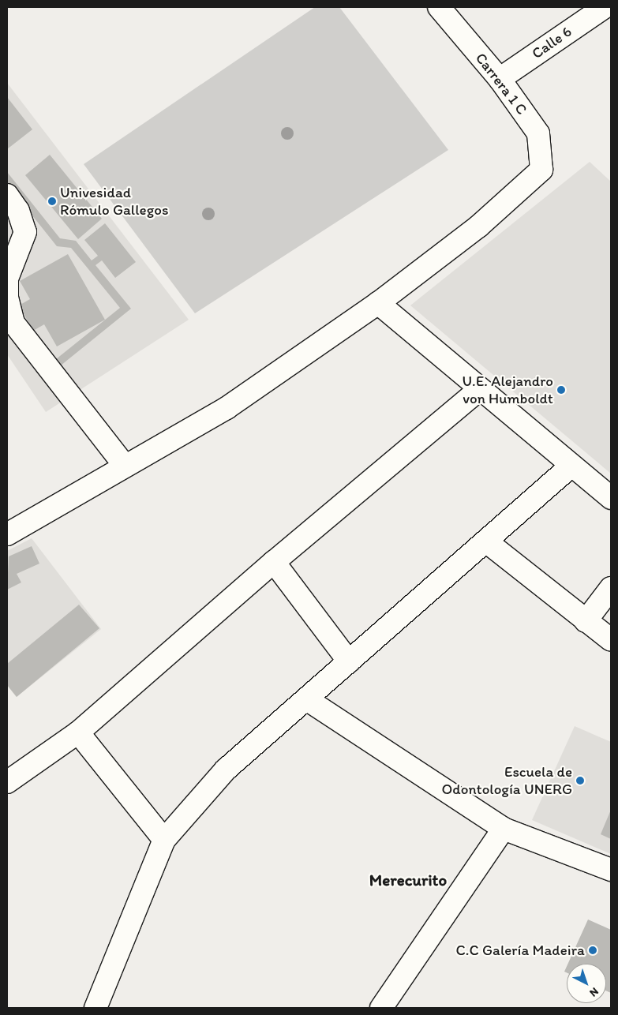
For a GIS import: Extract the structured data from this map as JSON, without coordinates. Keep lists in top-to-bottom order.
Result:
{
  "streets": {
    "street": ["Calle 6", "Carrera 1 C"]
  },
  "crossings": [
    ["Calle 6", "Carrera 1 C"]
  ],
  "districts": ["Merecurito"],
  "places": [
    "Univesidad Rómulo Gallegos",
    "U.E. Alejandro von Humboldt",
    "Escuela de Odontología UNERG",
    "C.C Galería Madeira"
  ],
  "north": "bottom right"
}
